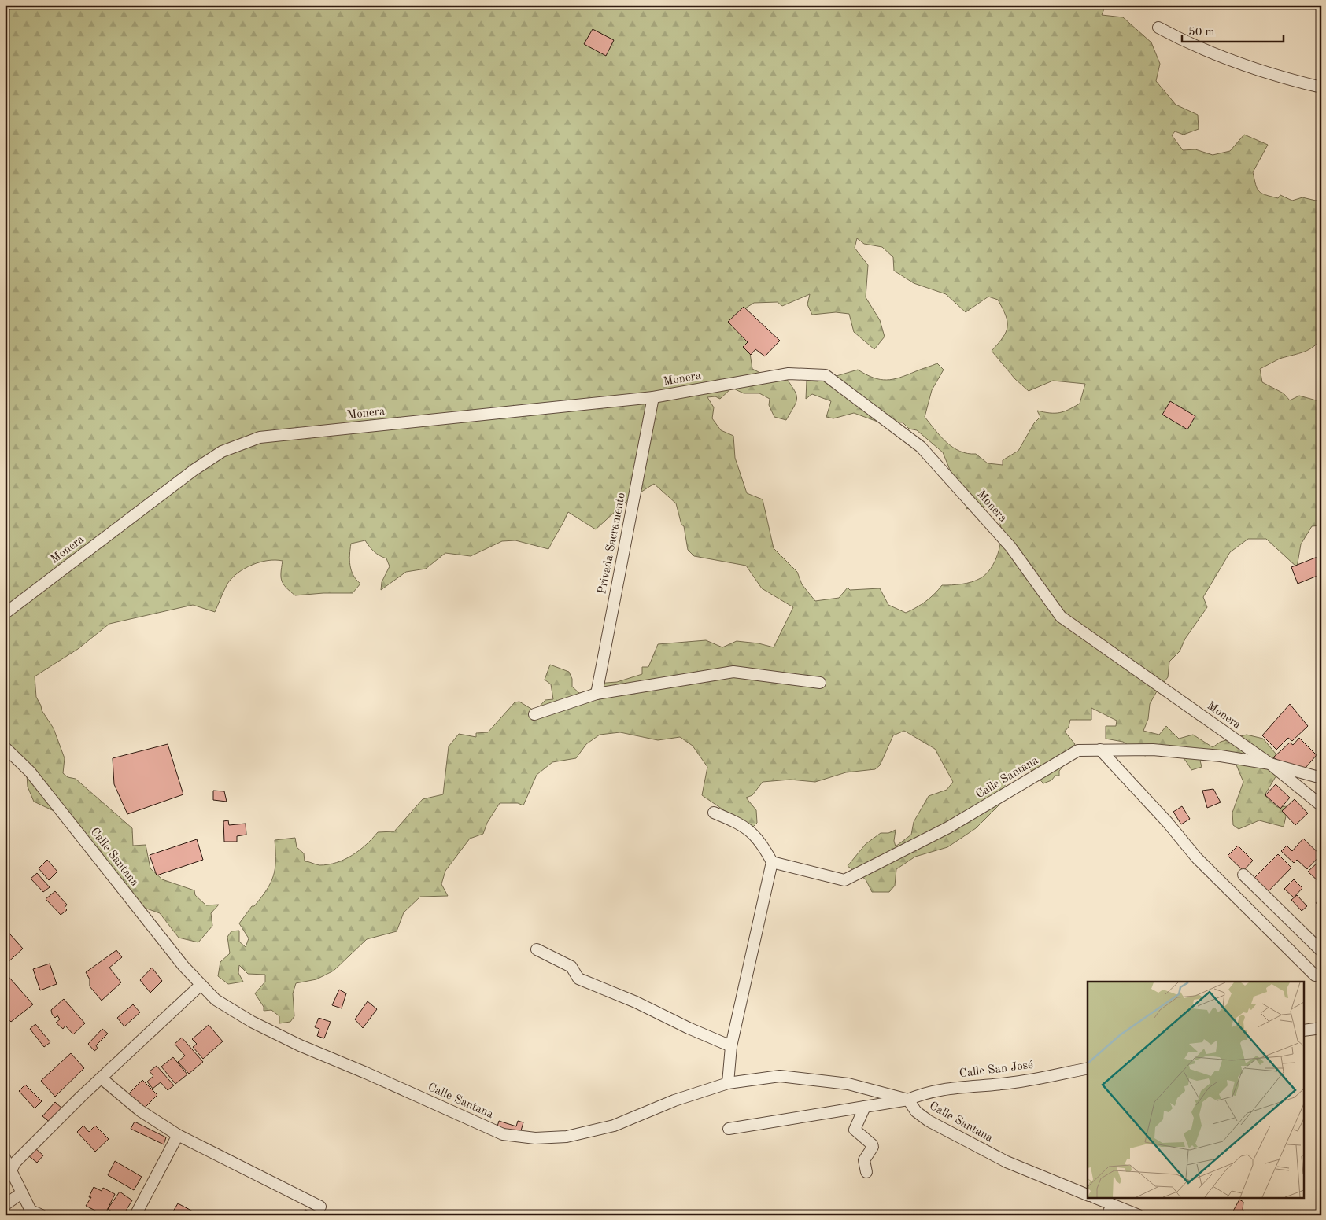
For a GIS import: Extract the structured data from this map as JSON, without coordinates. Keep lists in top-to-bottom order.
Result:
{
  "streets": {
    "street": [
      "Monera",
      "Privada Sacramento",
      "Calle Santana",
      "Calle San José"
    ]
  },
  "crossings": [
    ["Monera", "Privada Sacramento"],
    ["Monera", "Calle Santana"],
    ["Calle Santana", "Calle San José"]
  ],
  "scale_bar": "50 m"
}
